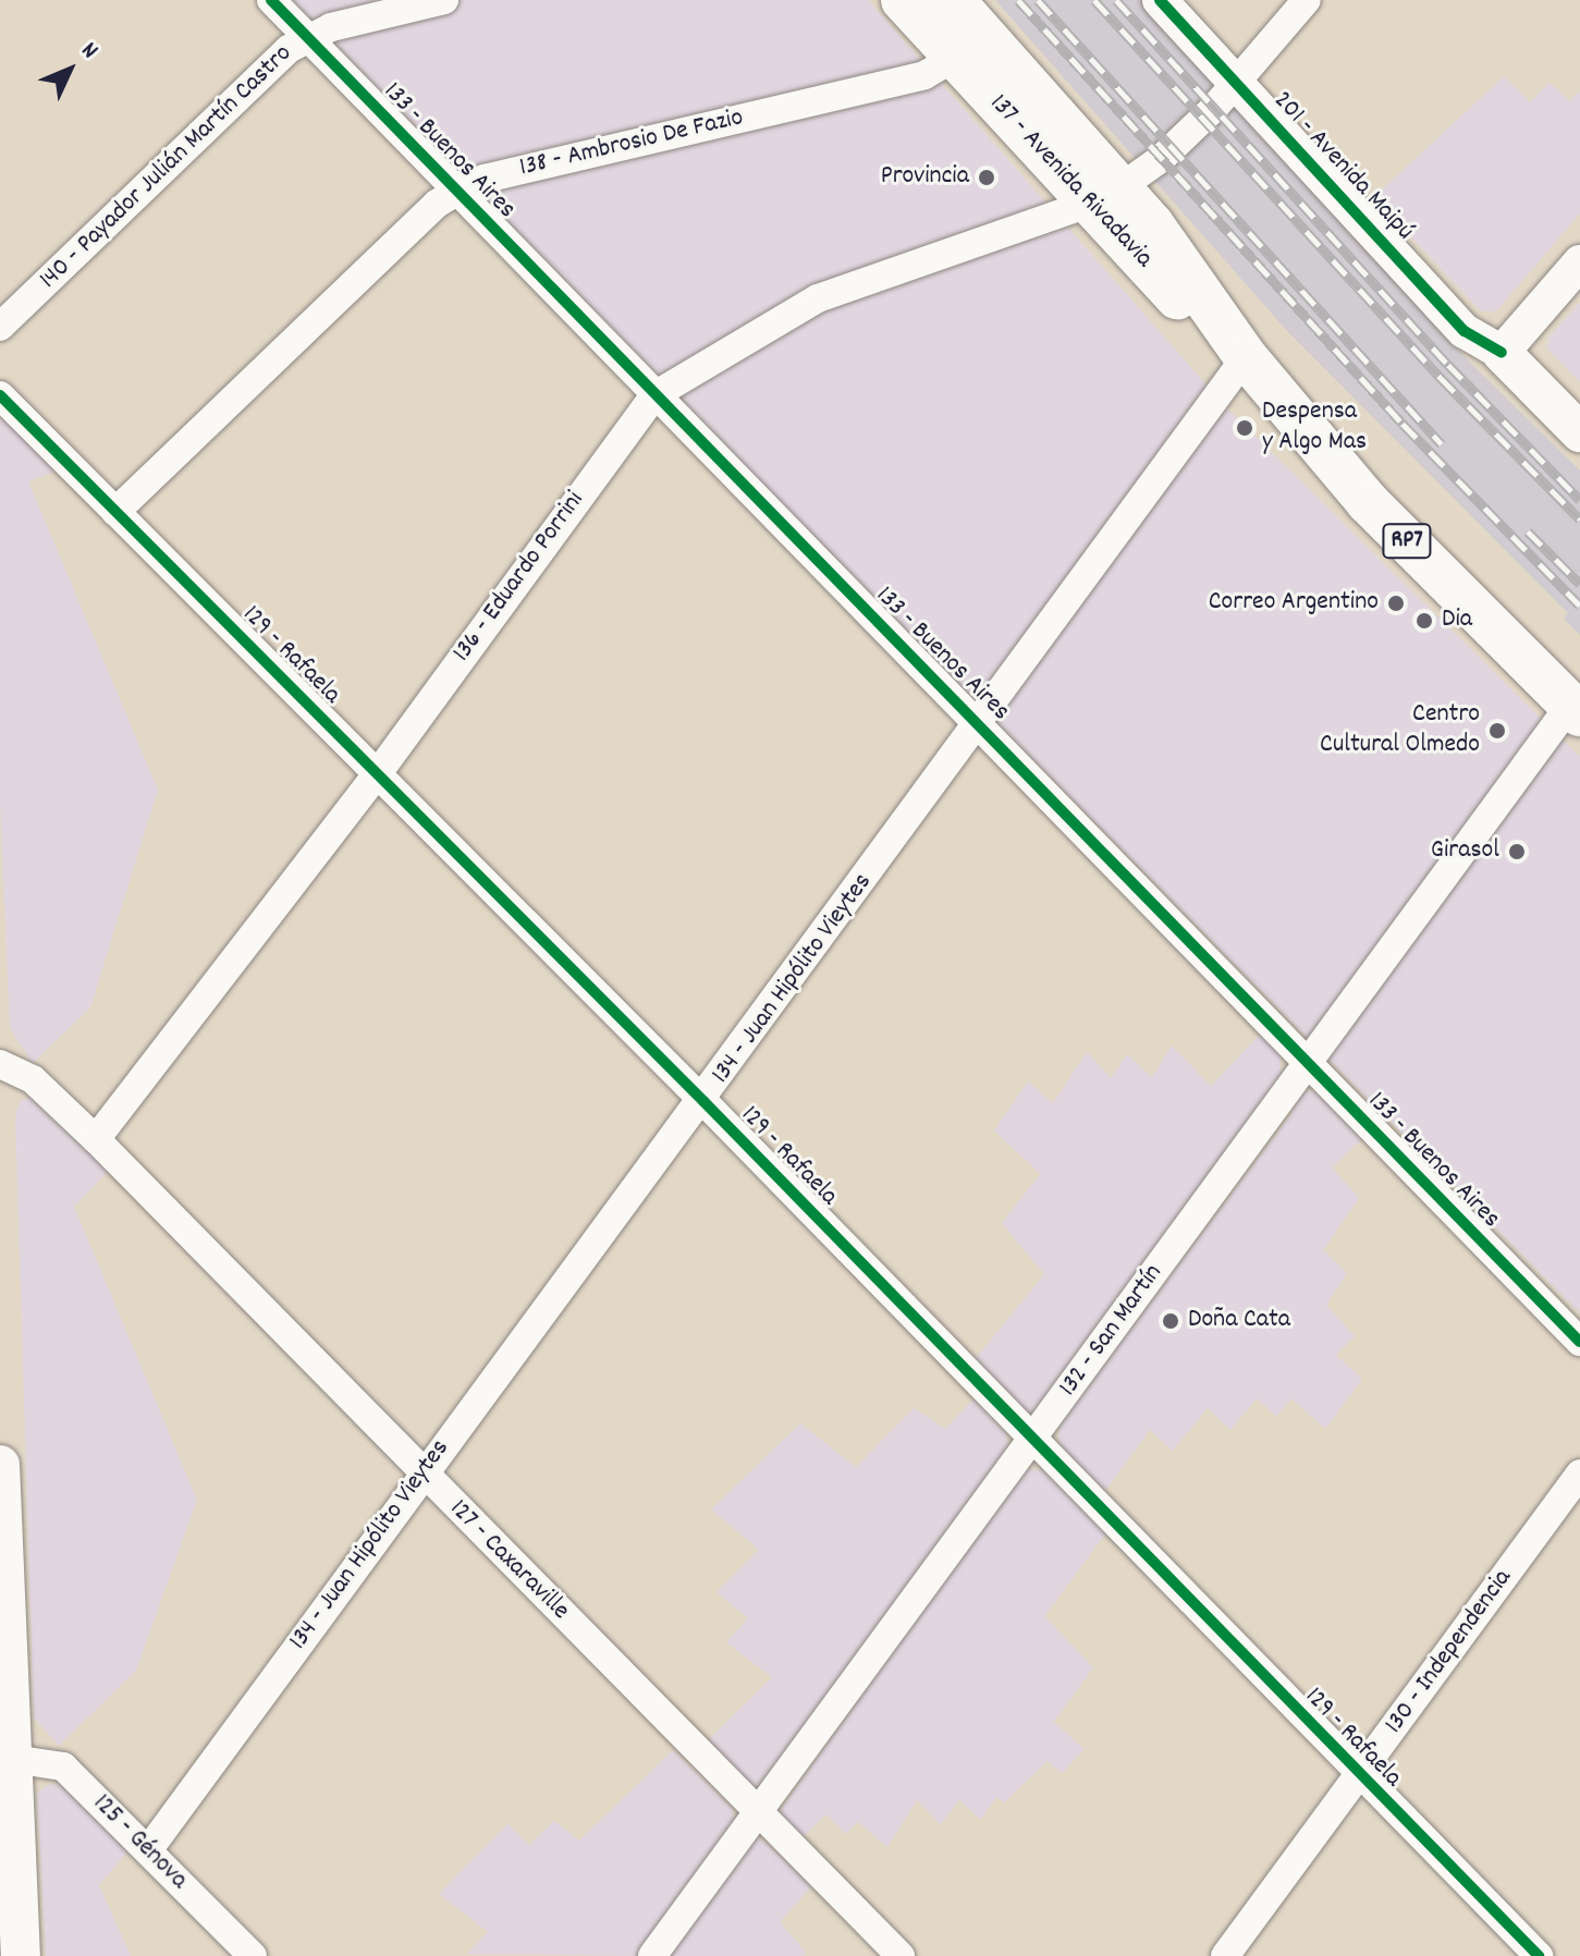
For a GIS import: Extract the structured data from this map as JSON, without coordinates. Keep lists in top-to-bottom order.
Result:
{
  "streets": {
    "main road": ["201 - Avenida Maipú", "137 - Avenida Rivadavia", "RP7"],
    "street": [
      "138 - Ambrosio De Fazio",
      "133 - Buenos Aires",
      "140 - Payador Julián Martín Castro",
      "136 - Eduardo Porrini",
      "129 - Rafaela",
      "134 - Juan Hipólito Vieytes",
      "132 - San Martín",
      "127 - Caxaraville",
      "130 - Independencia",
      "125 - Génova"
    ]
  },
  "crossings": [
    ["138 - Ambrosio De Fazio", "133 - Buenos Aires"],
    ["138 - Ambrosio De Fazio", "137 - Avenida Rivadavia"],
    ["138 - Ambrosio De Fazio", "129 - Rafaela"],
    ["133 - Buenos Aires", "140 - Payador Julián Martín Castro"],
    ["133 - Buenos Aires", "136 - Eduardo Porrini"],
    ["133 - Buenos Aires", "134 - Juan Hipólito Vieytes"],
    ["133 - Buenos Aires", "132 - San Martín"],
    ["201 - Avenida Maipú", "136 - Eduardo Porrini"],
    ["137 - Avenida Rivadavia", "136 - Eduardo Porrini"],
    ["137 - Avenida Rivadavia", "134 - Juan Hipólito Vieytes"],
    ["137 - Avenida Rivadavia", "132 - San Martín"],
    ["136 - Eduardo Porrini", "129 - Rafaela"],
    ["136 - Eduardo Porrini", "127 - Caxaraville"],
    ["129 - Rafaela", "134 - Juan Hipólito Vieytes"],
    ["129 - Rafaela", "132 - San Martín"],
    ["129 - Rafaela", "130 - Independencia"],
    ["134 - Juan Hipólito Vieytes", "127 - Caxaraville"],
    ["134 - Juan Hipólito Vieytes", "125 - Génova"],
    ["132 - San Martín", "127 - Caxaraville"]
  ],
  "places": [
    "Provincia",
    "Despensa y Algo Mas",
    "Correo Argentino",
    "Dia",
    "Centro Cultural Olmedo",
    "Girasol",
    "Doña Cata"
  ],
  "north": "top right"
}
